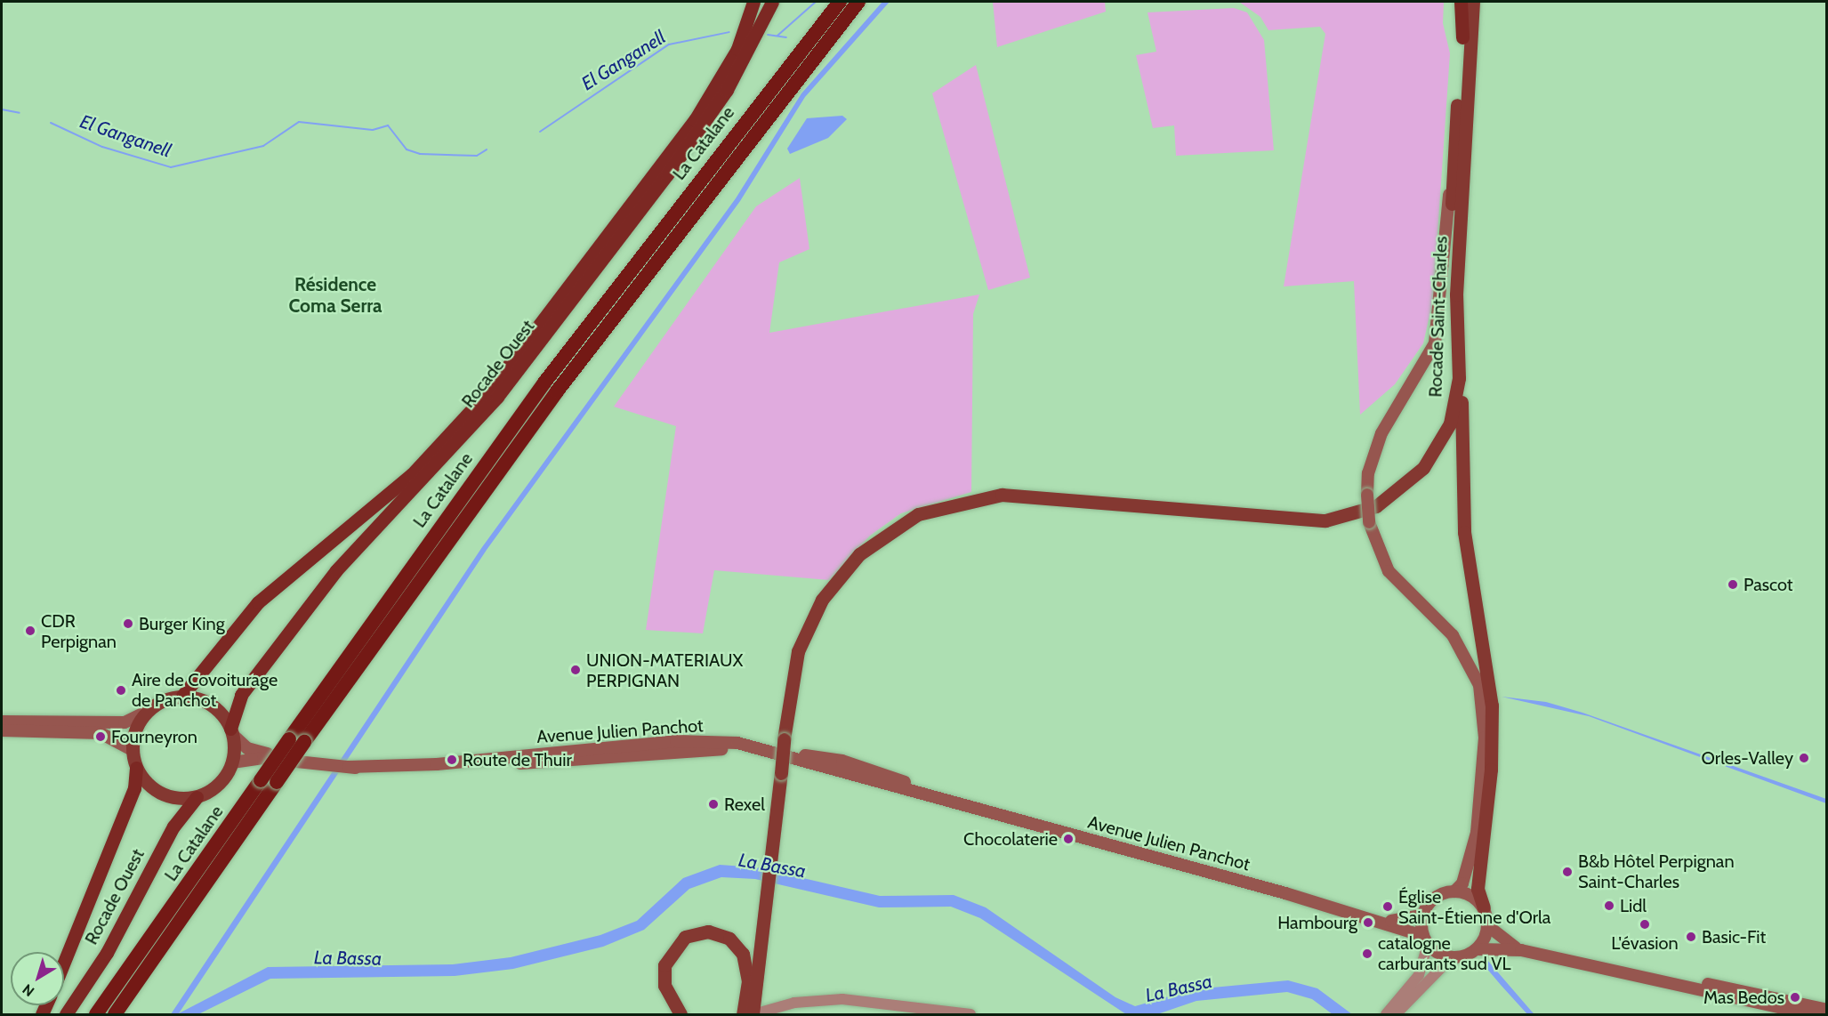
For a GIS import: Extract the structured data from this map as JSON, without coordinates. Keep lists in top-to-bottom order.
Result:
{
  "streets": {
    "highway": ["La Catalane", "Rocade Ouest"],
    "main road": ["Rocade Saint-Charles", "Avenue Julien Panchot"]
  },
  "crossings": [
    ["Rocade Ouest", "Avenue Julien Panchot"]
  ],
  "districts": ["Résidence Coma Serra"],
  "water": ["El Ganganell", "La Bassa"],
  "places": [
    "Pascot",
    "Burger King",
    "CDR Perpignan",
    "UNION-MATERIAUX PERPIGNAN",
    "Aire de Covoiturage de Panchot",
    "Fourneyron",
    "Orles-Valley",
    "Route de Thuir",
    "Rexel",
    "Chocolaterie",
    "B&b Hôtel Perpignan Saint-Charles",
    "Lidl",
    "Église Saint-Étienne d'Orla",
    "Hambourg",
    "L'évasion",
    "Basic-Fit",
    "catalogne carburants sud VL",
    "Mas Bedos"
  ],
  "north": "bottom left"
}
